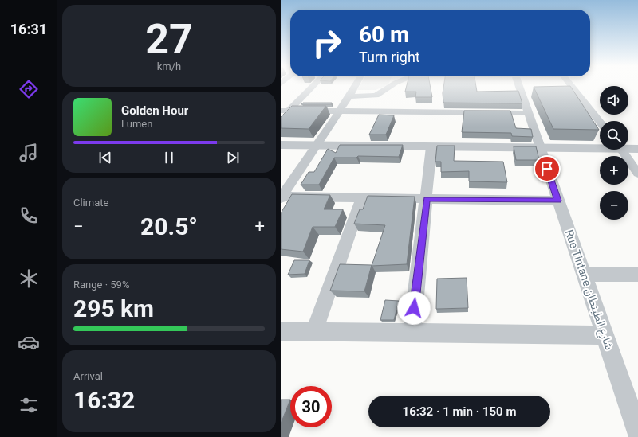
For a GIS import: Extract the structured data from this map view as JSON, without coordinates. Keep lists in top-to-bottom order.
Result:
{
  "streets": {
    "street": ["Rue Tintane شارع الطينطان"]
  },
  "page": {
    "tabs": "16:31",
    "tile": [
      ["27", "km/h"],
      "Climate",
      ["Range · 59%", "295 km"],
      ["Arrival", "16:32"]
    ],
    "turn": ["60 m", "Turn right"],
    "map_buttons": ["+", "−"],
    "song": ["Golden Hour", "Lumen"],
    "heat": ["−", "20.5°", "+"],
    "limit": "30",
    "trip": "16:32 · 1 min · 150 m"
  }
}
